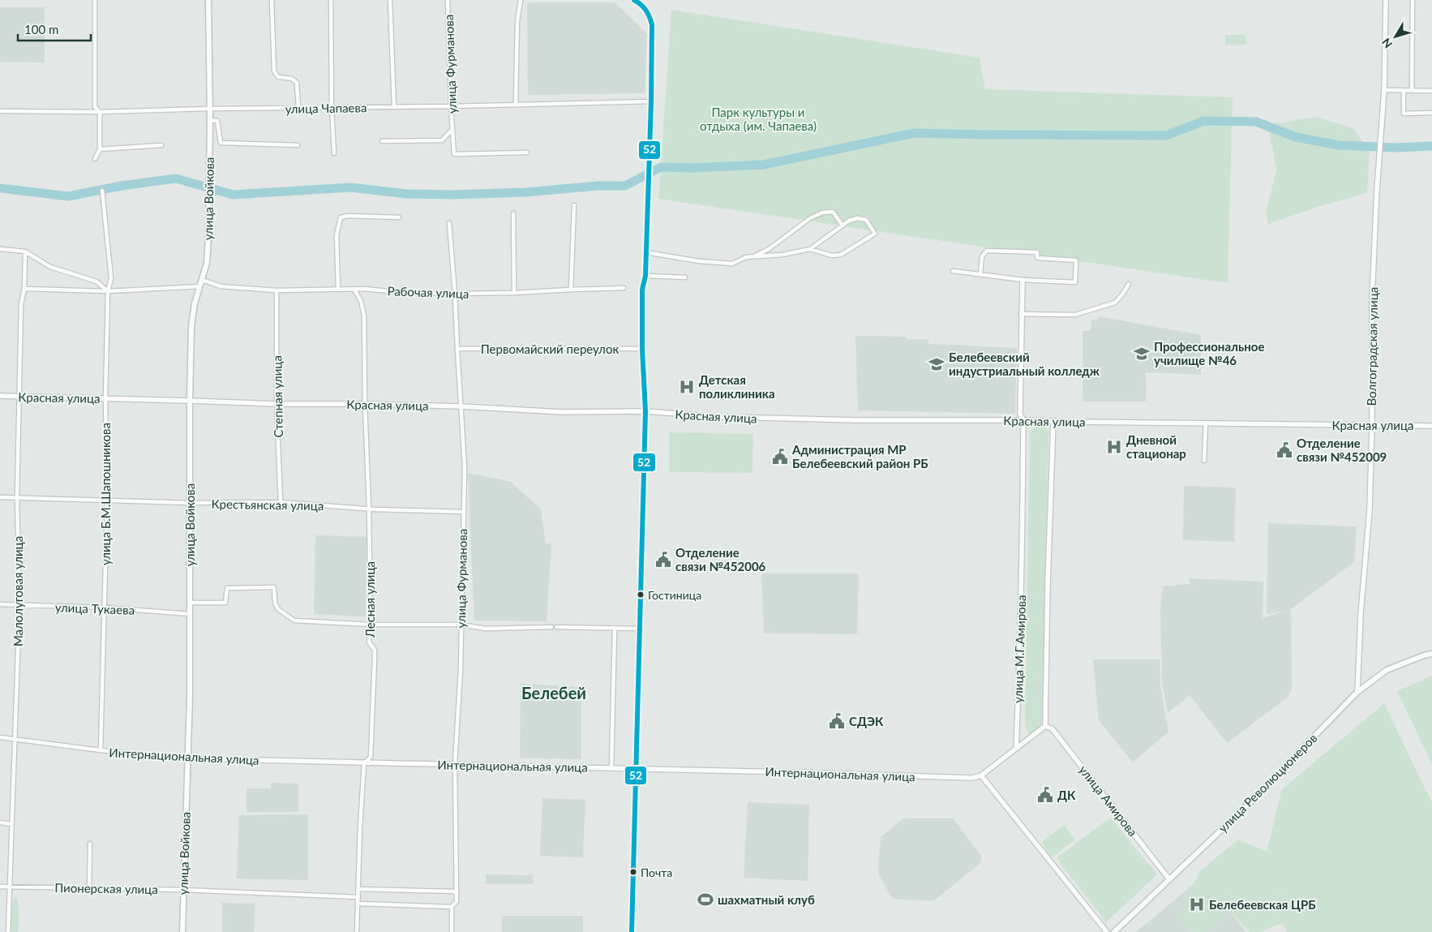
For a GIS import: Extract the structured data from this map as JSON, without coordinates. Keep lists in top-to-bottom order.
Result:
{
  "streets": {
    "main road": ["улица Войкова", "улица Революционеров"],
    "street": [
      "улица Фурманова",
      "улица Чапаева",
      "Рабочая улица",
      "Волгоградская улица",
      "Первомайский переулок",
      "Степная улица",
      "Красная улица",
      "улица Б.М.Шапошникова",
      "Крестьянская улица",
      "Малолуговая улица",
      "Лесная улица",
      "улица Тукаева",
      "улица М.Г.Амирова",
      "Интернациональная улица",
      "улица Амирова",
      "Пионерская улица"
    ]
  },
  "crossings": [
    ["улица Фурманова", "улица Чапаева"],
    ["улица Фурманова", "Рабочая улица"],
    ["улица Фурманова", "Первомайский переулок"],
    ["улица Фурманова", "Красная улица"],
    ["улица Фурманова", "Крестьянская улица"],
    ["улица Фурманова", "Интернациональная улица"],
    ["улица Чапаева", "улица Войкова"],
    ["улица Войкова", "Рабочая улица"],
    ["улица Войкова", "Красная улица"],
    ["улица Войкова", "Крестьянская улица"],
    ["улица Войкова", "улица Тукаева"],
    ["улица Войкова", "Интернациональная улица"],
    ["улица Войкова", "Пионерская улица"],
    ["Рабочая улица", "Степная улица"],
    ["Рабочая улица", "Лесная улица"],
    ["Волгоградская улица", "Красная улица"],
    ["Волгоградская улица", "улица Революционеров"],
    ["Степная улица", "Красная улица"],
    ["Степная улица", "Крестьянская улица"],
    ["Красная улица", "улица Б.М.Шапошникова"],
    ["Красная улица", "Малолуговая улица"],
    ["Красная улица", "Лесная улица"],
    ["Красная улица", "улица М.Г.Амирова"],
    ["улица Б.М.Шапошникова", "Крестьянская улица"],
    ["улица Б.М.Шапошникова", "улица Тукаева"],
    ["улица Б.М.Шапошникова", "Интернациональная улица"],
    ["Крестьянская улица", "Малолуговая улица"],
    ["Крестьянская улица", "Лесная улица"],
    ["Малолуговая улица", "улица Тукаева"],
    ["Малолуговая улица", "Интернациональная улица"],
    ["Малолуговая улица", "Пионерская улица"],
    ["Лесная улица", "Интернациональная улица"],
    ["Лесная улица", "Пионерская улица"],
    ["улица Революционеров", "улица Амирова"]
  ],
  "districts": ["Белебей"],
  "parks": ["Парк культуры и отдыха (им. Чапаева)"],
  "places": {
    "school or university": ["Профессиональное училище №46", "Белебеевский индустриальный колледж"],
    "hospital": ["Детская поликлиника", "Дневной стационар", "Белебеевская ЦРБ"],
    "public building": [
      "Отделение связи №452009",
      "Администрация МР Белебеевский район РБ",
      "Отделение связи №452006",
      "СДЭК",
      "ДК"
    ],
    "other": ["Гостиница", "Почта"],
    "sports": ["шахматный клуб"]
  },
  "lines": ["transit line 52"],
  "scale_bar": "100 m",
  "north": "bottom left"
}
